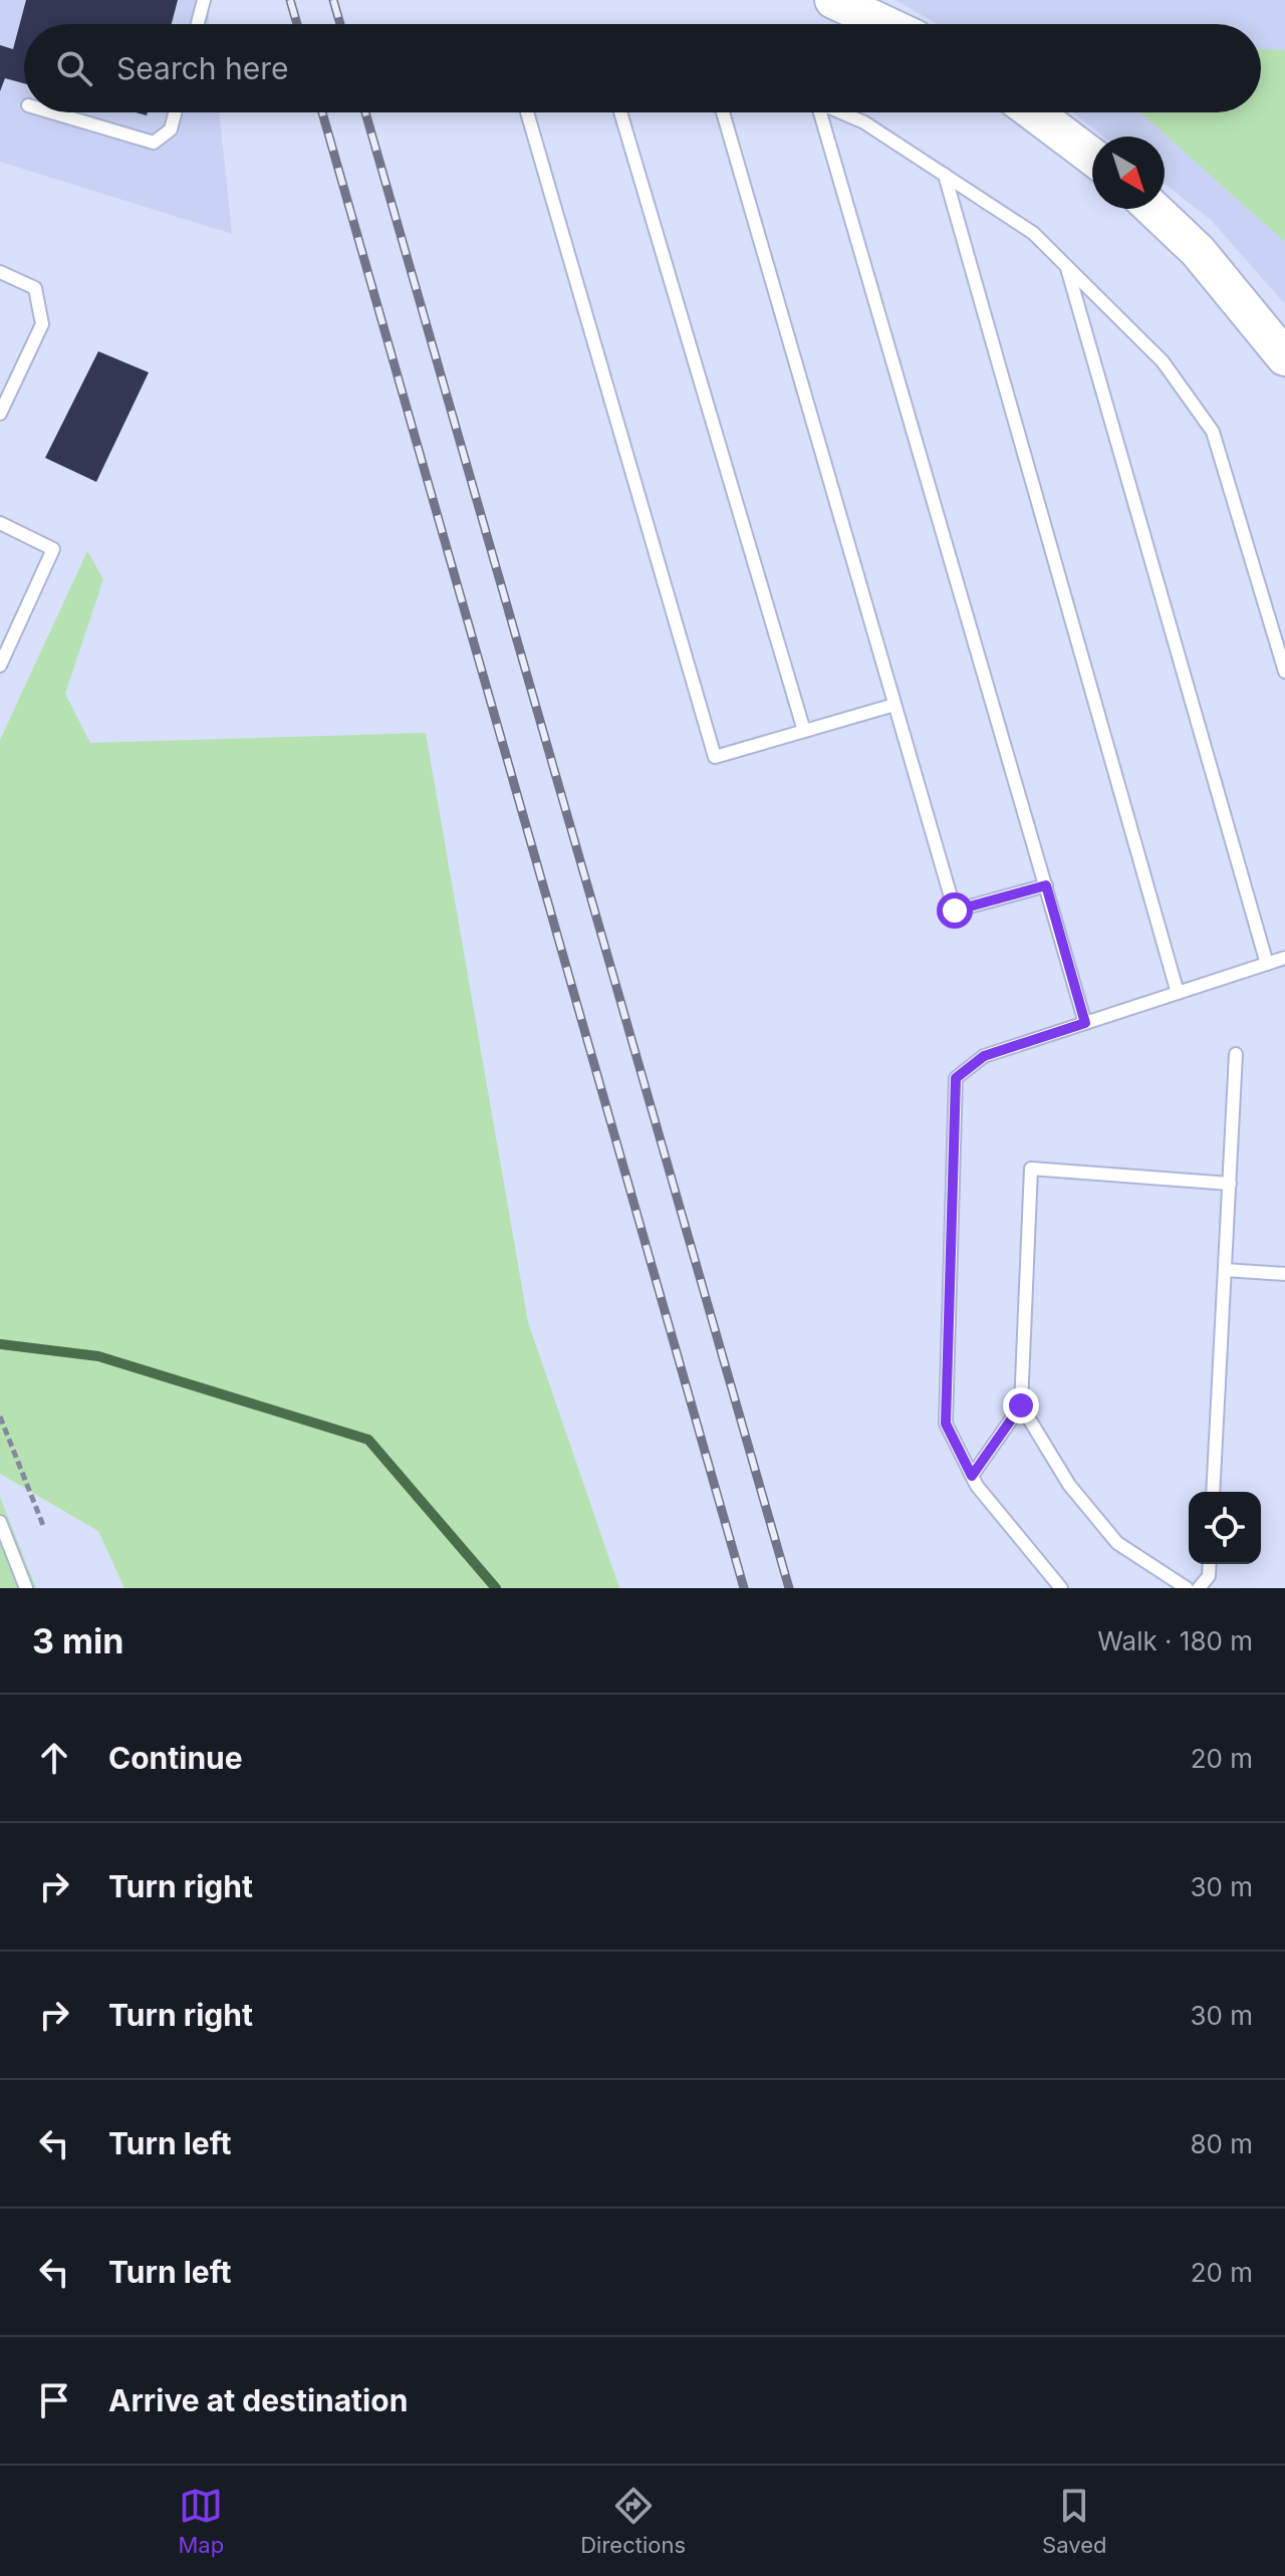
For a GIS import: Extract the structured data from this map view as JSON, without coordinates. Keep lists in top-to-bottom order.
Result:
{
  "north": "bottom right",
  "page": {
    "search": "Search here",
    "heading": ["3 min", "Walk · 180 m"],
    "list": [
      ["Continue", "20 m"],
      ["Turn right", "30 m"],
      ["Turn right", "30 m"],
      ["Turn left", "80 m"],
      ["Turn left", "20 m"],
      "Arrive at destination"
    ],
    "nav": ["Map", "Directions", "Saved"]
  }
}
